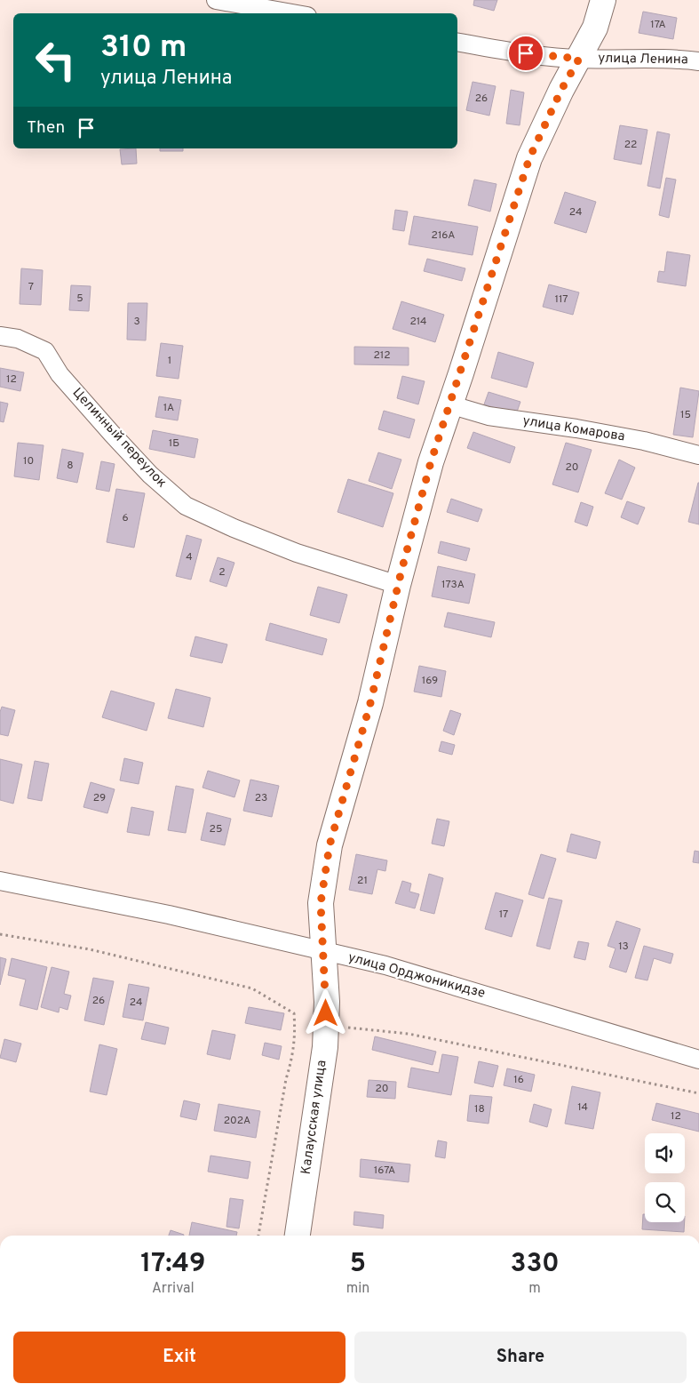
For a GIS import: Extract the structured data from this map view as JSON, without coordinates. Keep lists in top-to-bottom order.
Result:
{
  "streets": {
    "street": [
      "улица Ленина",
      "улица Комарова",
      "Целинный переулок",
      "улица Орджоникидзе",
      "Калаусская улица"
    ]
  },
  "crossings": [
    ["улица Ленина", "Калаусская улица"],
    ["улица Комарова", "Калаусская улица"],
    ["Целинный переулок", "Калаусская улица"],
    ["улица Орджоникидзе", "Калаусская улица"]
  ],
  "house_numbers": [
    "17А",
    "26",
    "22",
    "24",
    "216А",
    "7",
    "5",
    "117",
    "3",
    "214",
    "212",
    "1",
    "12",
    "1А",
    "15",
    "1Б",
    "10",
    "8",
    "20",
    "6",
    "4",
    "2",
    "173А",
    "169",
    "29",
    "23",
    "25",
    "21",
    "17",
    "13",
    "26",
    "24",
    "16",
    "20",
    "14",
    "18",
    "12",
    "202А",
    "167А"
  ],
  "page": {
    "turn": ["310 m", "улица Ленина"],
    "then": "Then",
    "eta": [
      "17:49",
      "Arrival",
      "5",
      "min",
      "330",
      "m"
    ],
    "buttons": ["Exit", "Share"]
  }
}
